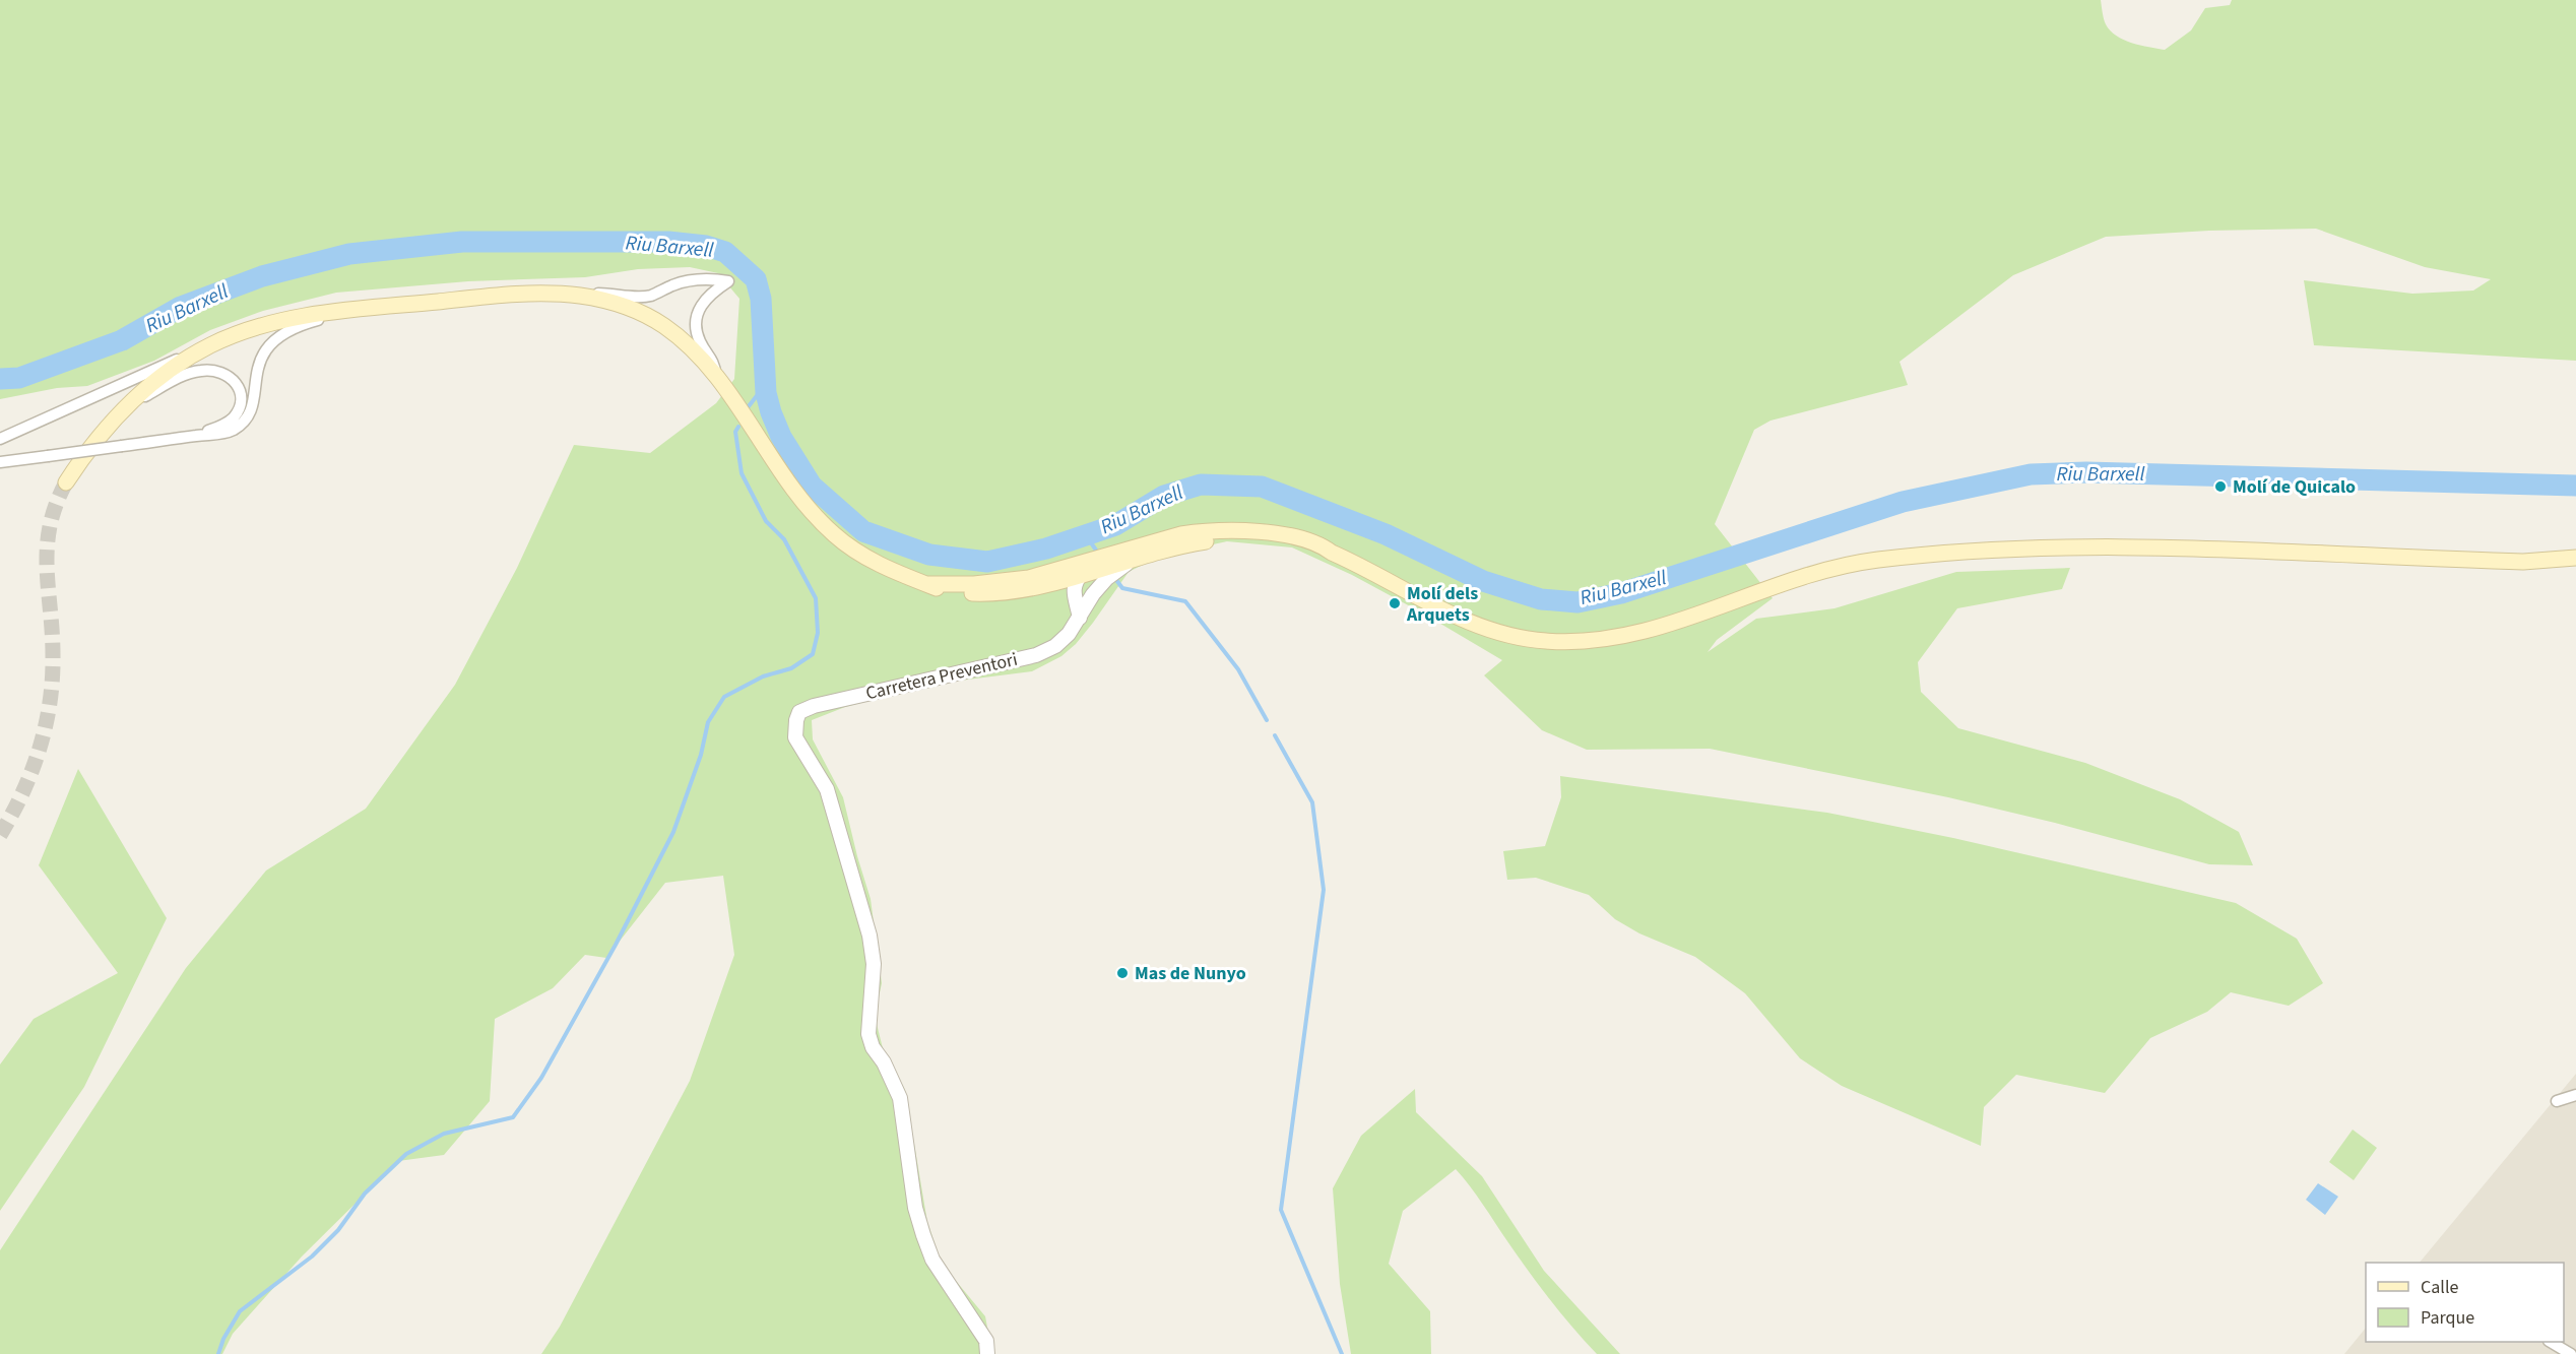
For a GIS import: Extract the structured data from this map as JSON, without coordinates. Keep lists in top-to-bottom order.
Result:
{
  "streets": {
    "street": ["Carretera Preventori"]
  },
  "water": ["Riu Barxell"],
  "places": ["Molí de Quicalo", "Molí dels Arquets", "Mas de Nunyo"],
  "legend": ["Calle", "Parque"]
}
